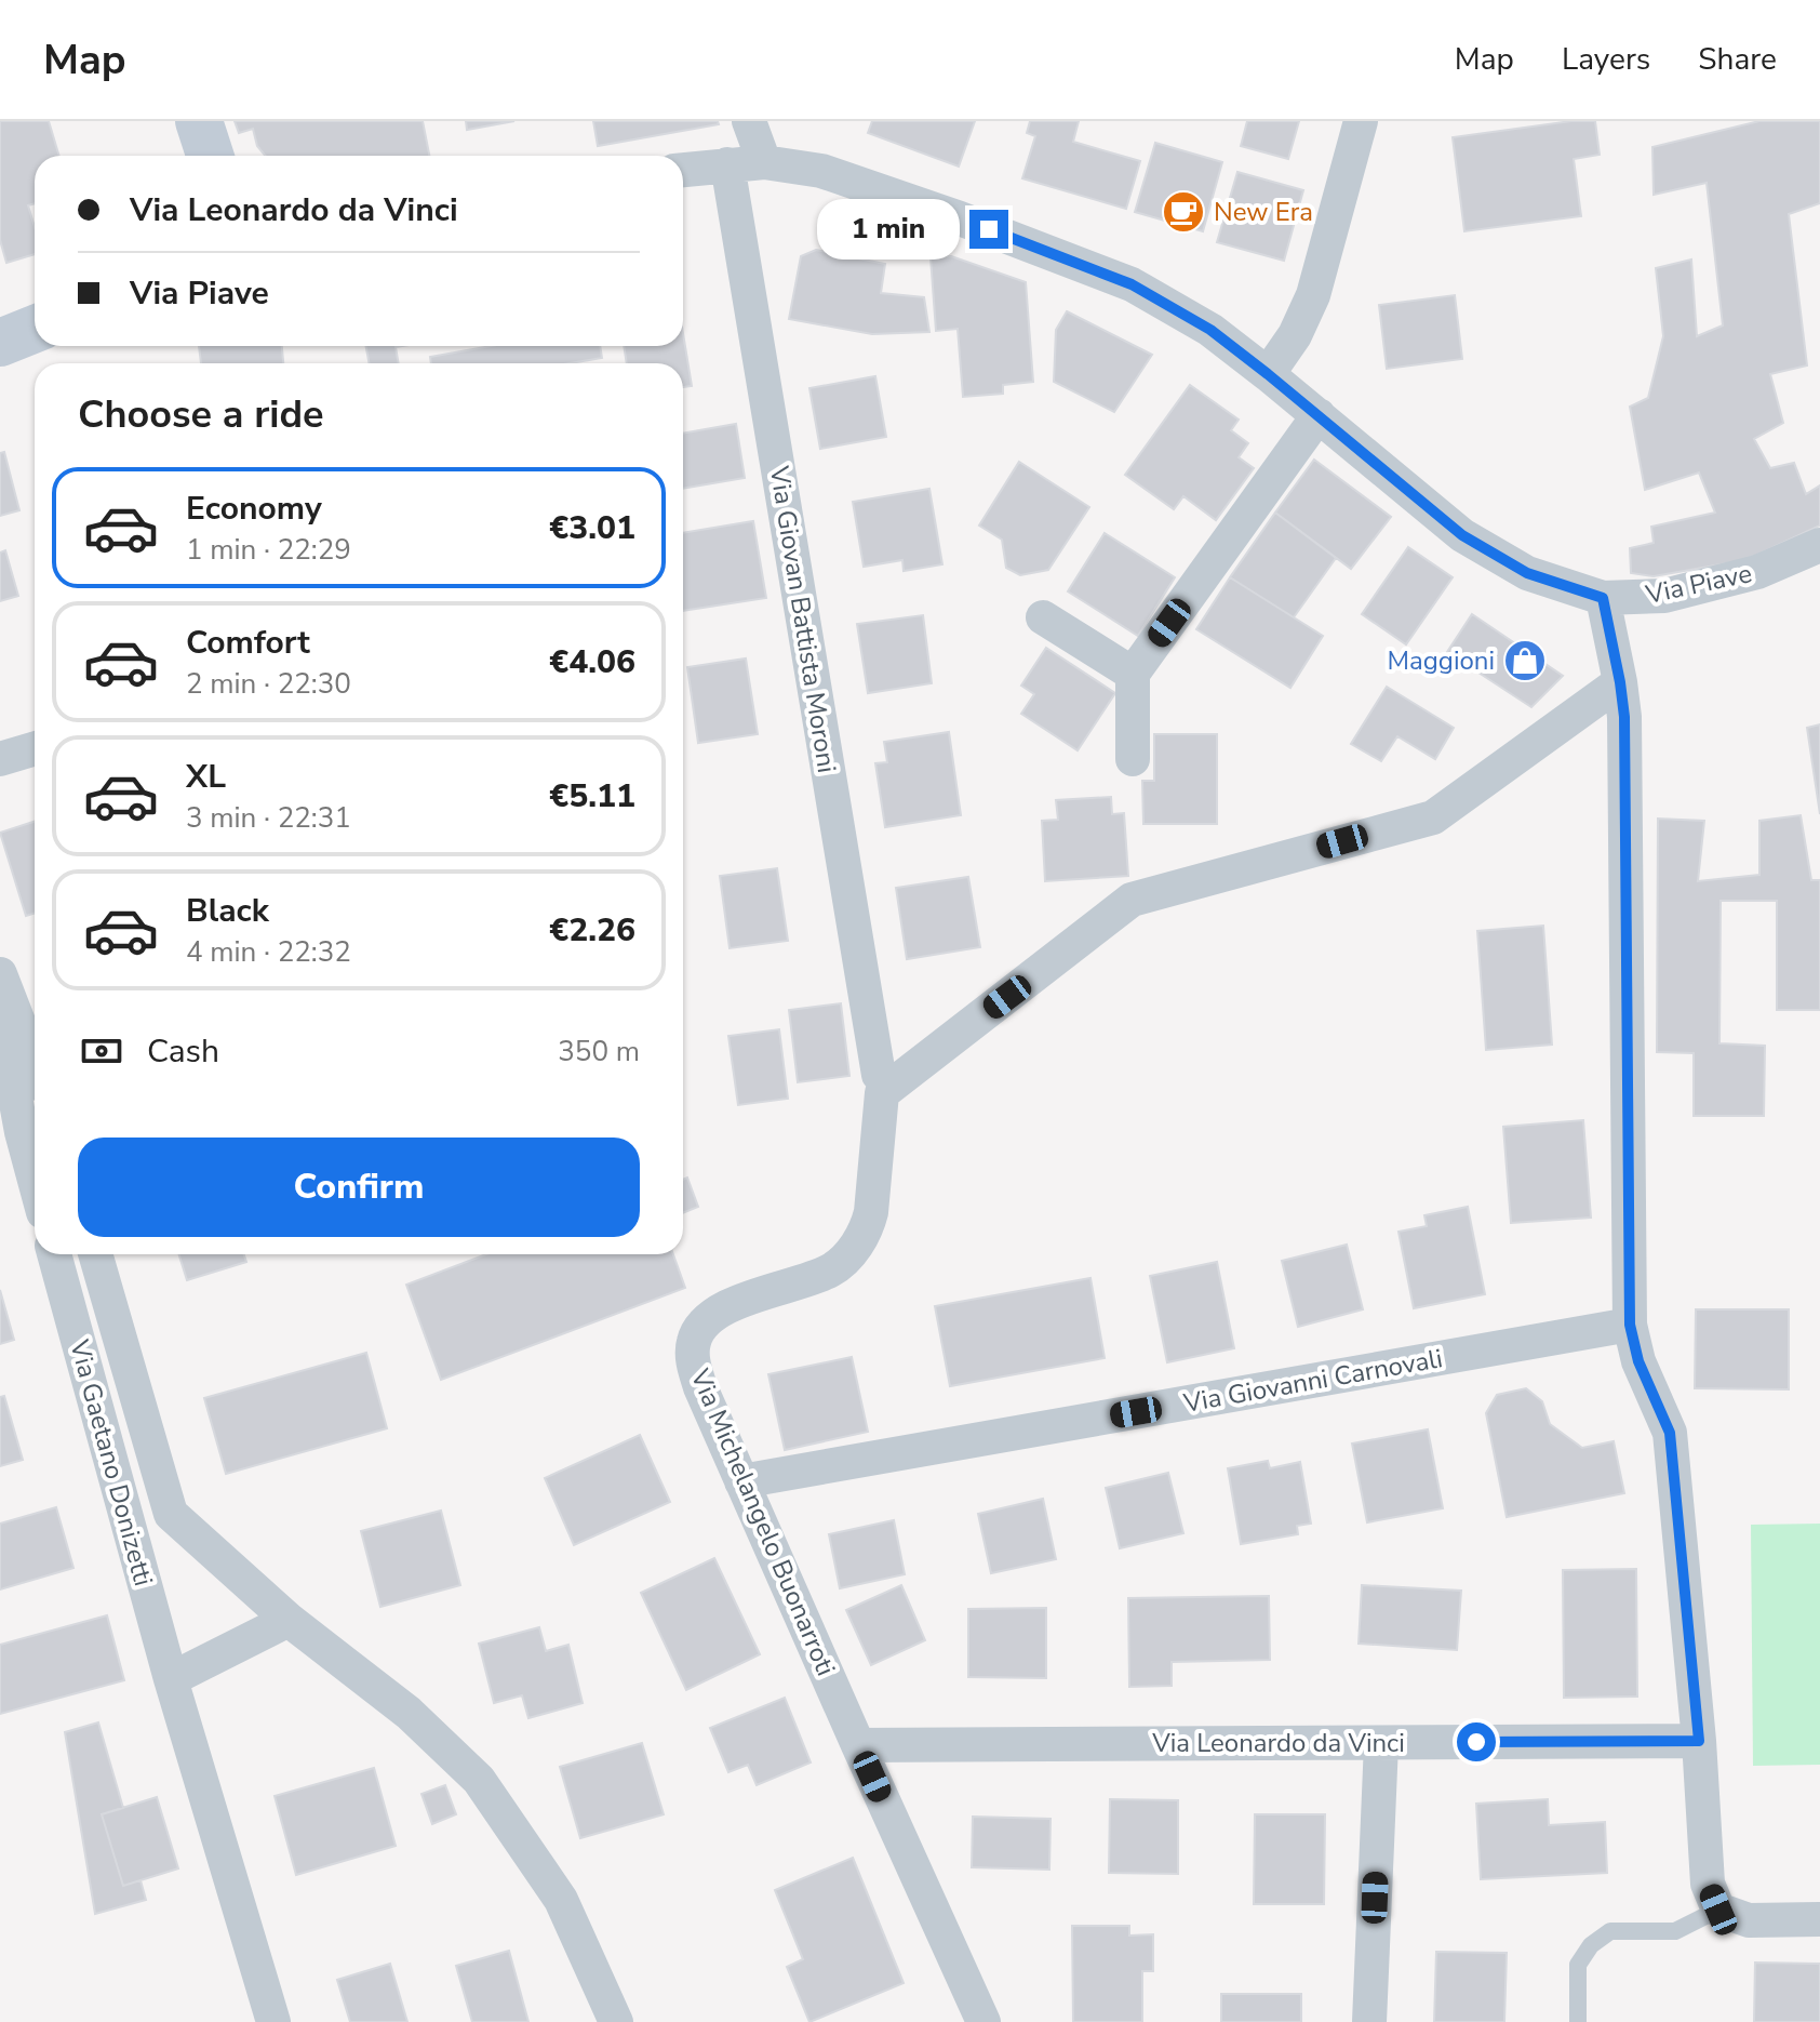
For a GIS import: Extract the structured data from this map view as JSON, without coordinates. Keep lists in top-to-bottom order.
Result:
{
  "streets": {
    "street": [
      "Via Piave",
      "Via Giovan Battista Moroni",
      "Via Giovanni Carnovali",
      "Via Gaetano Donizetti",
      "Via Michelangelo Buonarroti",
      "Via Leonardo da Vinci"
    ]
  },
  "crossings": [
    ["Via Piave", "Via Giovan Battista Moroni"],
    ["Via Giovan Battista Moroni", "Via Michelangelo Buonarroti"],
    ["Via Giovanni Carnovali", "Via Michelangelo Buonarroti"],
    ["Via Michelangelo Buonarroti", "Via Leonardo da Vinci"]
  ],
  "places": {
    "cafe": ["New Era"],
    "shop": ["Maggioni"]
  },
  "page": {
    "header": "Map",
    "nav": ["Map", "Layers", "Share"],
    "banner": ["Via Leonardo da Vinci", "Via Piave"],
    "bubble": "1 min",
    "heading": "Choose a ride",
    "list": [
      {
        "name": "Economy",
        "note": "1 min · 22:29",
        "value": "€3.01"
      },
      {
        "name": "Comfort",
        "note": "2 min · 22:30",
        "value": "€4.06"
      },
      {
        "name": "XL",
        "note": "3 min · 22:31",
        "value": "€5.11"
      },
      {
        "name": "Black",
        "note": "4 min · 22:32",
        "value": "€2.26"
      }
    ],
    "pay": ["Cash", "350 m"],
    "buttons": "Confirm"
  }
}
